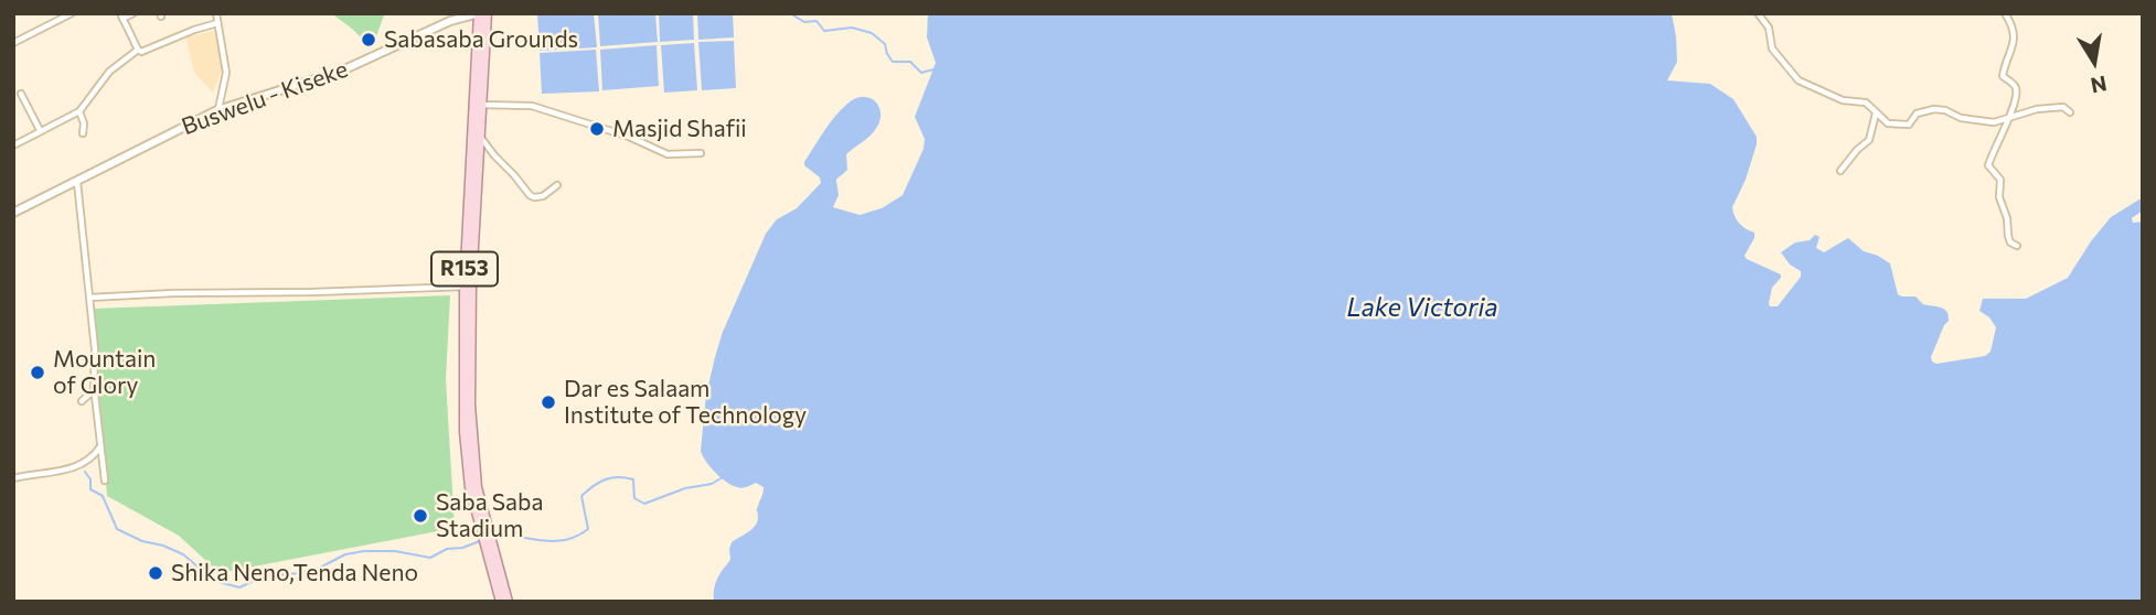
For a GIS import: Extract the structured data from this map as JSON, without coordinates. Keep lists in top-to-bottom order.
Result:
{
  "streets": {
    "main road": ["Buswelu - Kiseke", "R153"]
  },
  "crossings": [
    ["Buswelu - Kiseke", "R153"]
  ],
  "water": ["Lake Victoria"],
  "places": [
    "Sabasaba Grounds",
    "Masjid Shafii",
    "Mountain of Glory",
    "Dar es Salaam Institute of Technology",
    "Saba Saba Stadium",
    "Shika Neno,Tenda Neno"
  ],
  "north": "bottom"
}
